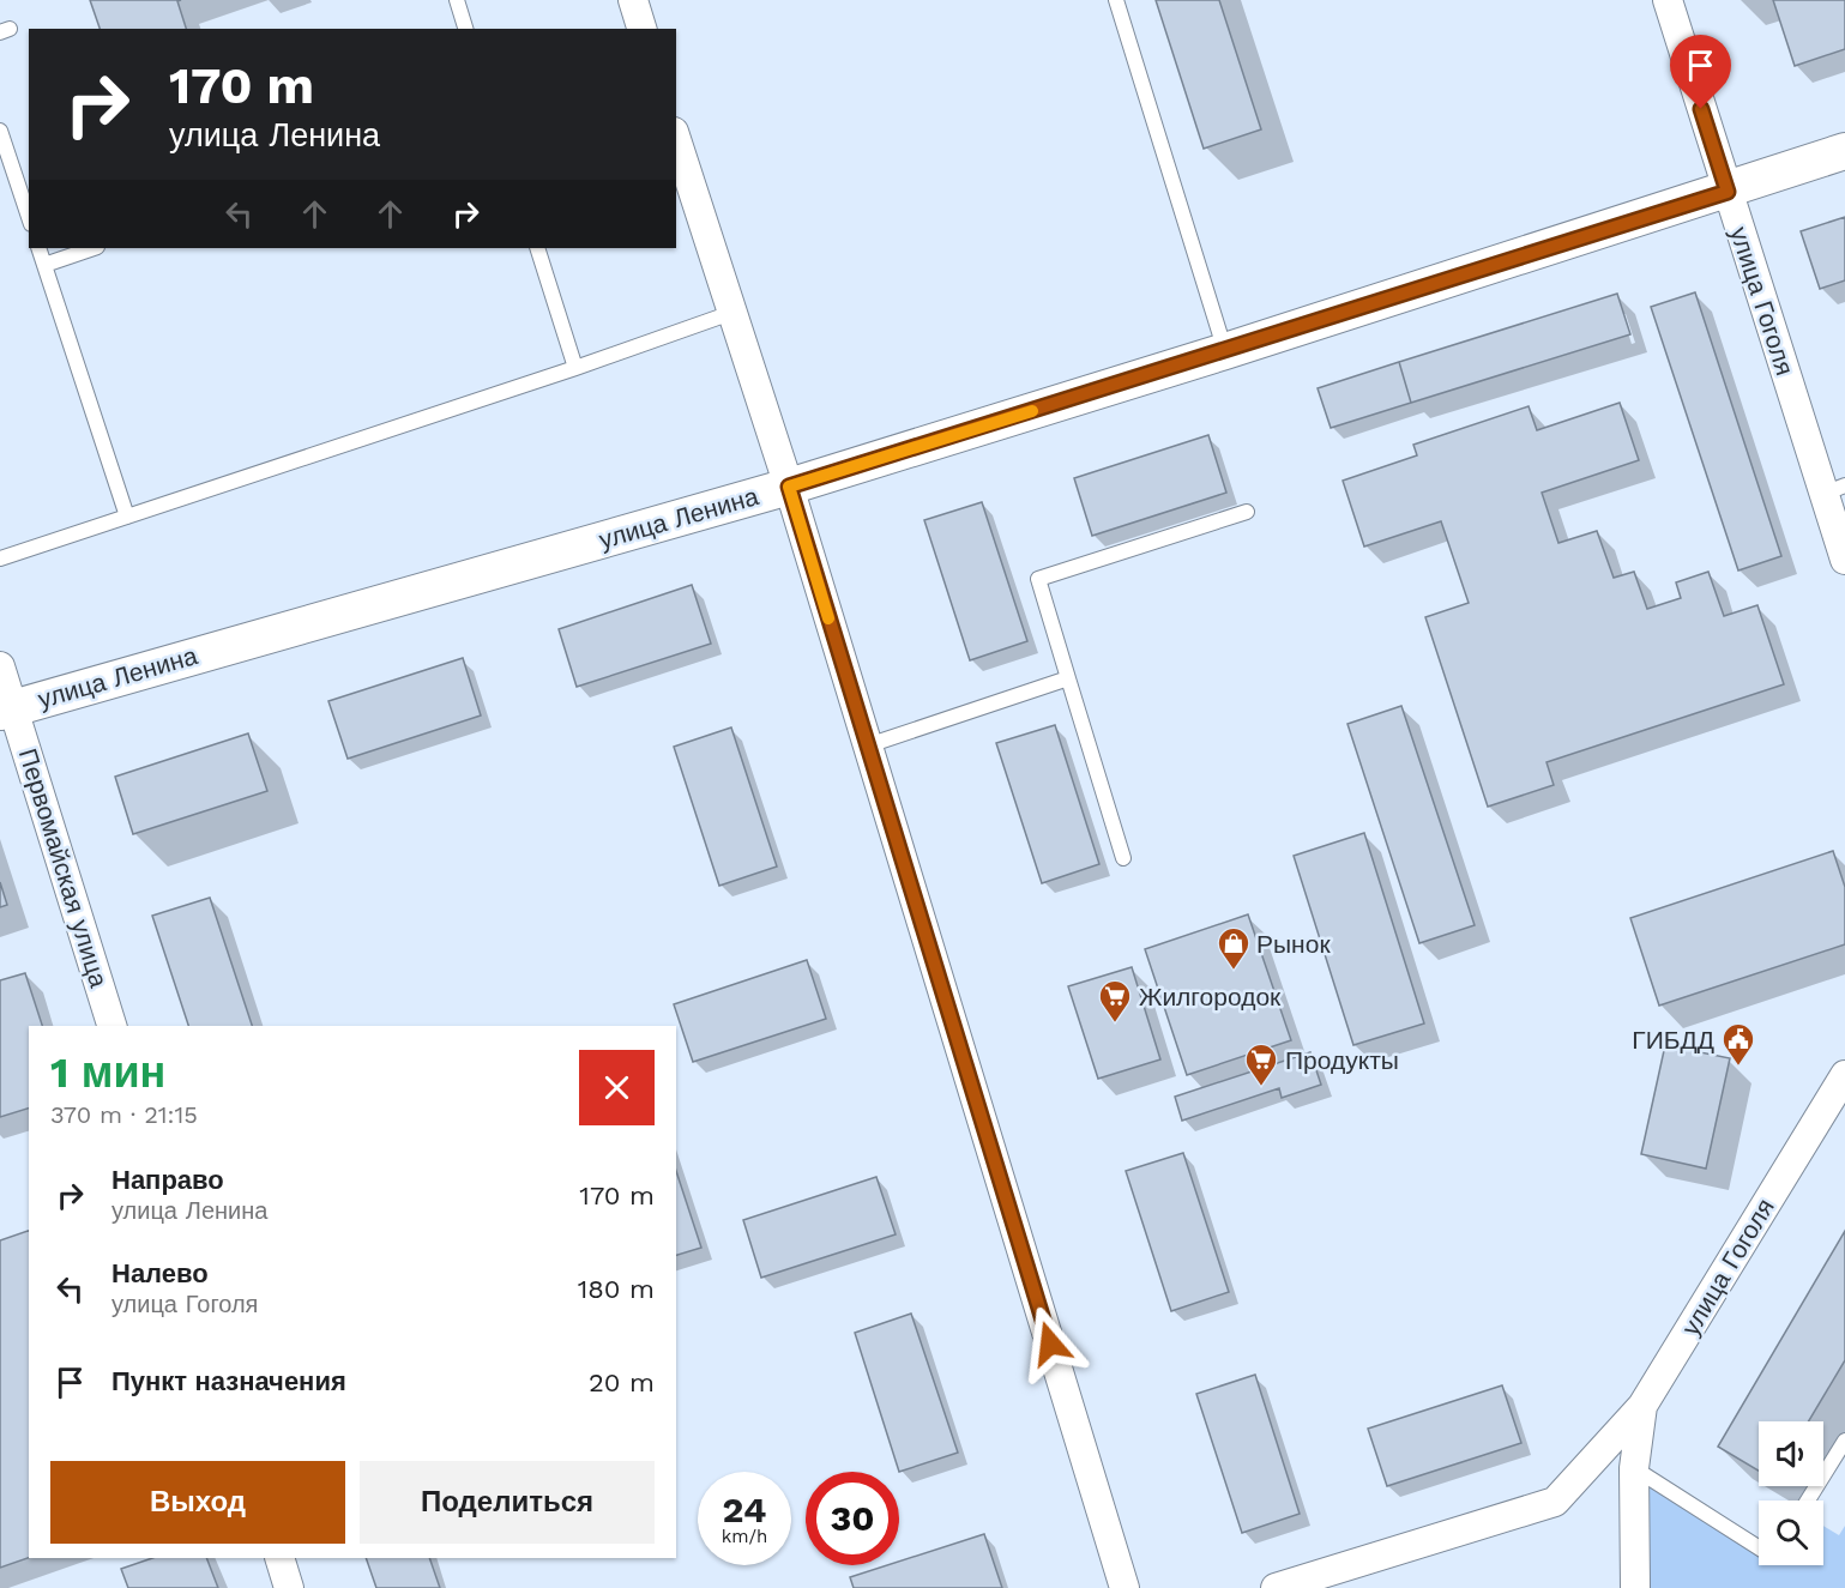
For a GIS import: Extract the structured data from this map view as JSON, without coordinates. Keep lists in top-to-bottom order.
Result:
{
  "streets": {
    "street": ["улица Гоголя", "улица Ленина", "Первомайская улица"]
  },
  "crossings": [
    ["улица Гоголя", "улица Ленина"],
    ["улица Ленина", "Первомайская улица"]
  ],
  "places": {
    "shop": ["Рынок"],
    "supermarket": ["Жилгородок", "Продукты"],
    "public building": ["ГИБДД"]
  },
  "page": {
    "turn": ["170 m", "улица Ленина"],
    "heading": ["1 мин", "370 m · 21:15"],
    "list": [
      {
        "name": "Направо",
        "note": "улица Ленина",
        "value": "170 m"
      },
      {
        "name": "Налево",
        "note": "улица Гоголя",
        "value": "180 m"
      },
      {
        "name": "Пункт назначения",
        "value": "20 m"
      }
    ],
    "buttons": ["Выход", "Поделиться"],
    "speed": "24 km/h",
    "limit": "30"
  }
}
